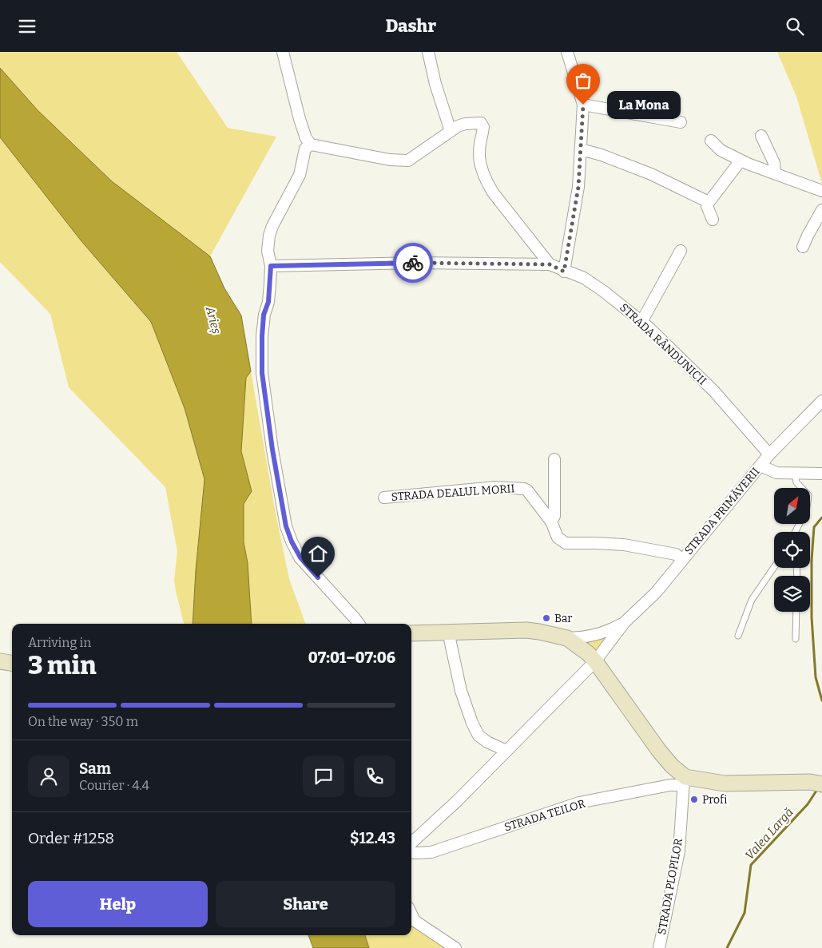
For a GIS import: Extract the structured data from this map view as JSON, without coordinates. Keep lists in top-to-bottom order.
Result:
{
  "streets": {
    "street": [
      "STRADA RÂNDUNICII",
      "STRADA DEALUL MORII",
      "STRADA PRIMĂVERII",
      "STRADA TEILOR",
      "STRADA PLOPILOR"
    ]
  },
  "crossings": [
    ["STRADA RÂNDUNICII", "STRADA PRIMĂVERII"],
    ["STRADA DEALUL MORII", "STRADA PRIMĂVERII"],
    ["STRADA TEILOR", "STRADA PLOPILOR"]
  ],
  "water": ["Arieș", "Valea Largă"],
  "places": ["La Mona", "Bar", "Profi"],
  "north": "top right",
  "page": {
    "header": "Dashr",
    "bubble": "La Mona",
    "heading": ["3 min", "Arriving in", "07:01–07:06"],
    "panel": [
      "Sam",
      "Courier · 4.4",
      "Order #1258",
      "$12.43"
    ],
    "bar": "On the way · 350 m",
    "buttons": ["Help", "Share"]
  }
}
